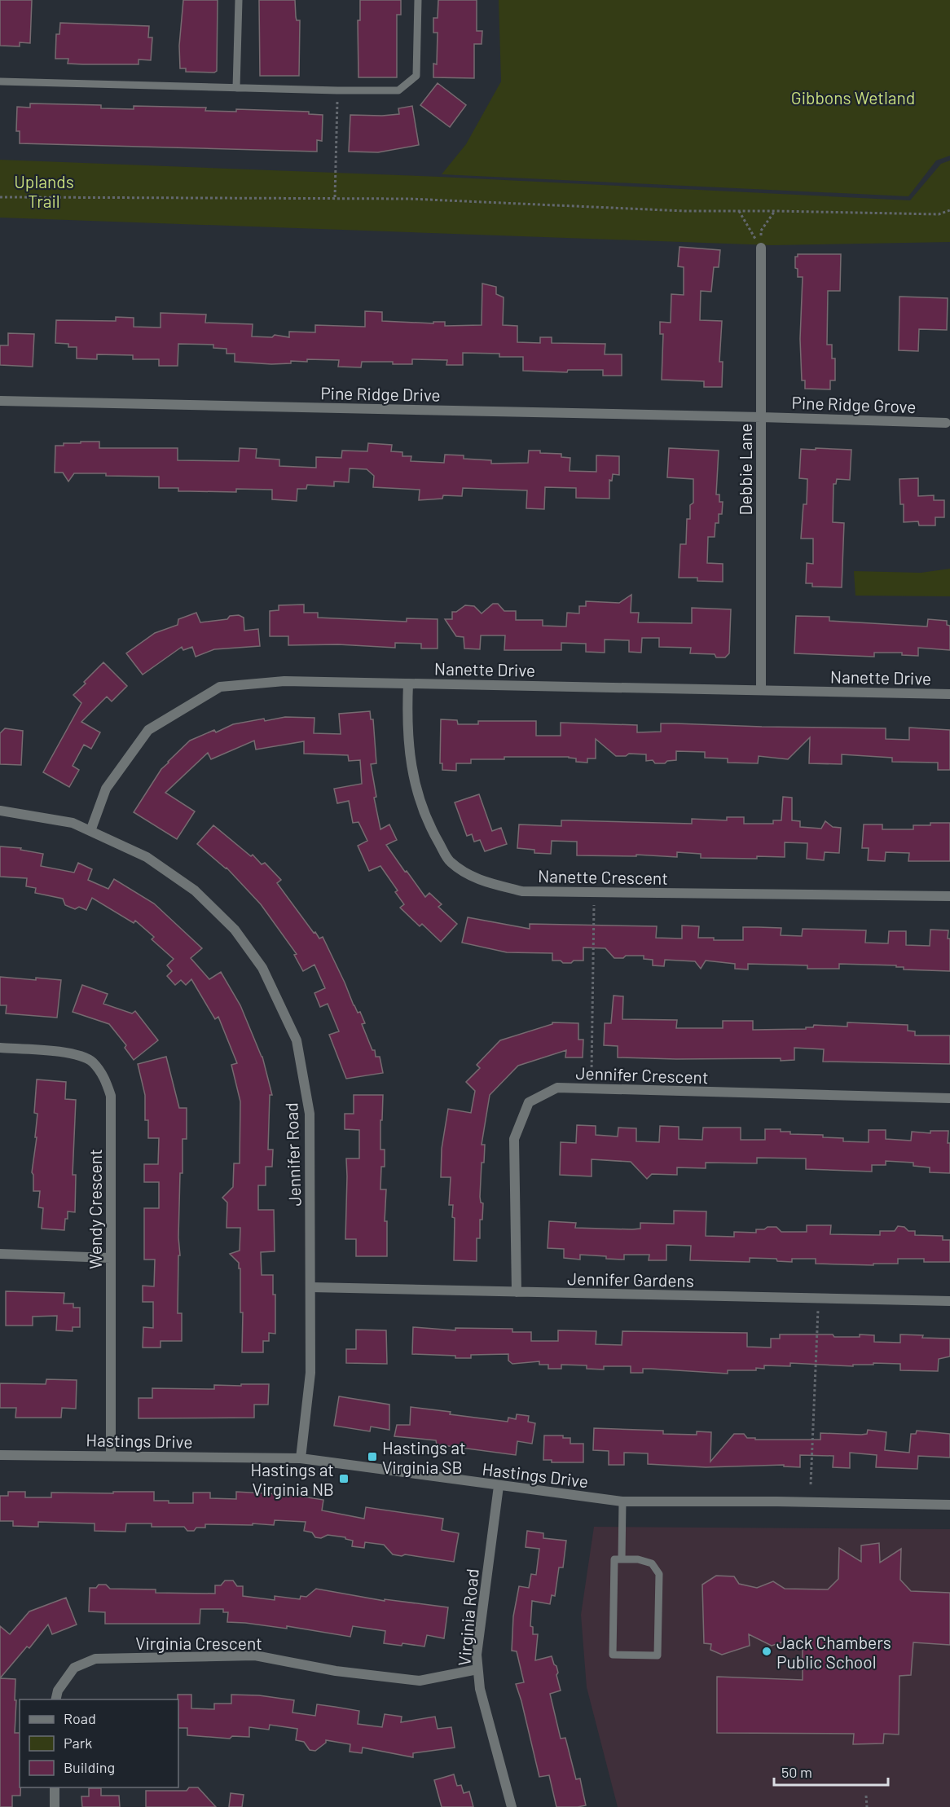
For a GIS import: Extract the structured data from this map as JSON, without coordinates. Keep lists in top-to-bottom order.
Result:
{
  "streets": {
    "street": [
      "Pine Ridge Drive",
      "Pine Ridge Grove",
      "Debbie Lane",
      "Nanette Drive",
      "Nanette Crescent",
      "Jennifer Crescent",
      "Jennifer Road",
      "Wendy Crescent",
      "Jennifer Gardens",
      "Hastings Drive",
      "Virginia Road",
      "Virginia Crescent"
    ]
  },
  "crossings": [
    ["Pine Ridge Drive", "Pine Ridge Grove"],
    ["Pine Ridge Drive", "Debbie Lane"],
    ["Pine Ridge Grove", "Debbie Lane"],
    ["Debbie Lane", "Nanette Drive"],
    ["Nanette Drive", "Nanette Crescent"],
    ["Nanette Drive", "Jennifer Road"],
    ["Jennifer Crescent", "Jennifer Gardens"],
    ["Jennifer Road", "Jennifer Gardens"],
    ["Jennifer Road", "Hastings Drive"],
    ["Wendy Crescent", "Hastings Drive"],
    ["Hastings Drive", "Virginia Road"],
    ["Virginia Road", "Virginia Crescent"]
  ],
  "parks": ["Gibbons Wetland", "Uplands Trail"],
  "places": {
    "transit": ["Hastings at Virginia SB", "Hastings at Virginia NB"],
    "other": ["Jack Chambers Public School"]
  },
  "legend": ["Road", "Park", "Building"],
  "scale_bar": "50 m"
}
